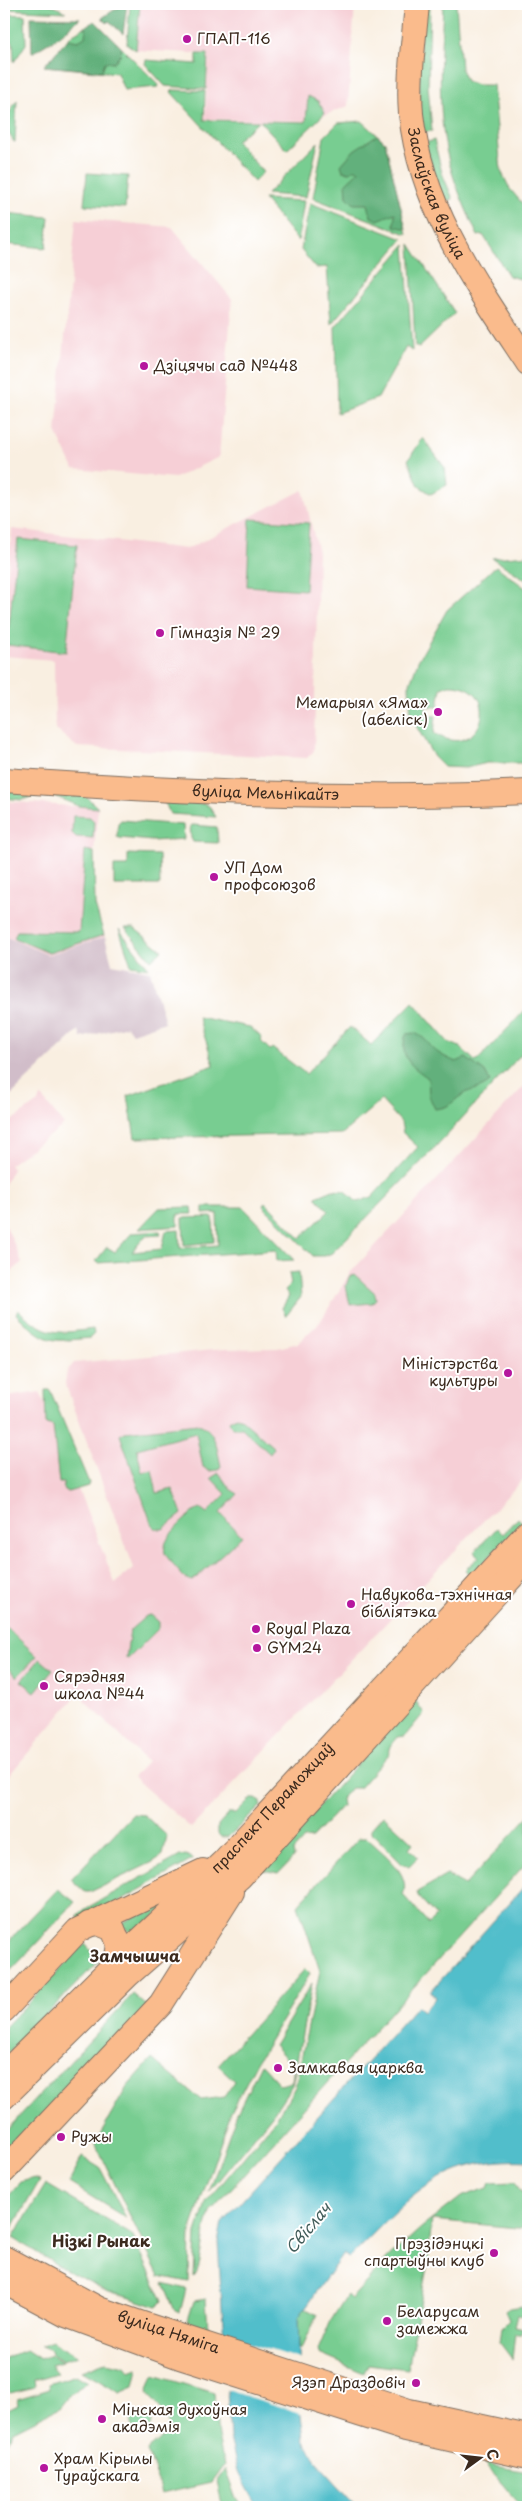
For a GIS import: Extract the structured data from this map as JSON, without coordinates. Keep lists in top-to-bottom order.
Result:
{
  "streets": {
    "main road": [
      "Заслаўская вуліца",
      "вуліца Мельнікайтэ",
      "праспект Пераможцаў",
      "вуліца Няміга"
    ]
  },
  "districts": ["Замчышча", "Нізкі Рынак"],
  "water": ["Свіслач"],
  "places": [
    "ГПАП-116",
    "Дзіцячы сад №448",
    "Гімназія № 29",
    "Мемарыял «Яма» (абеліск)",
    "УП Дом профсоюзов",
    "Міністэрства культуры",
    "Навукова-тэхнічная бібліятэка",
    "Royal Plaza",
    "GYM24",
    "Сярэдняя школа №44",
    "Замкавая царква",
    "Ружы",
    "Прэзідэнцкі спартыўны клуб",
    "Беларусам замежжа",
    "Язэп Драздовіч",
    "Мінская духоўная акадэмія",
    "Храм Кірылы Тураўскага"
  ],
  "north": "right"
}
